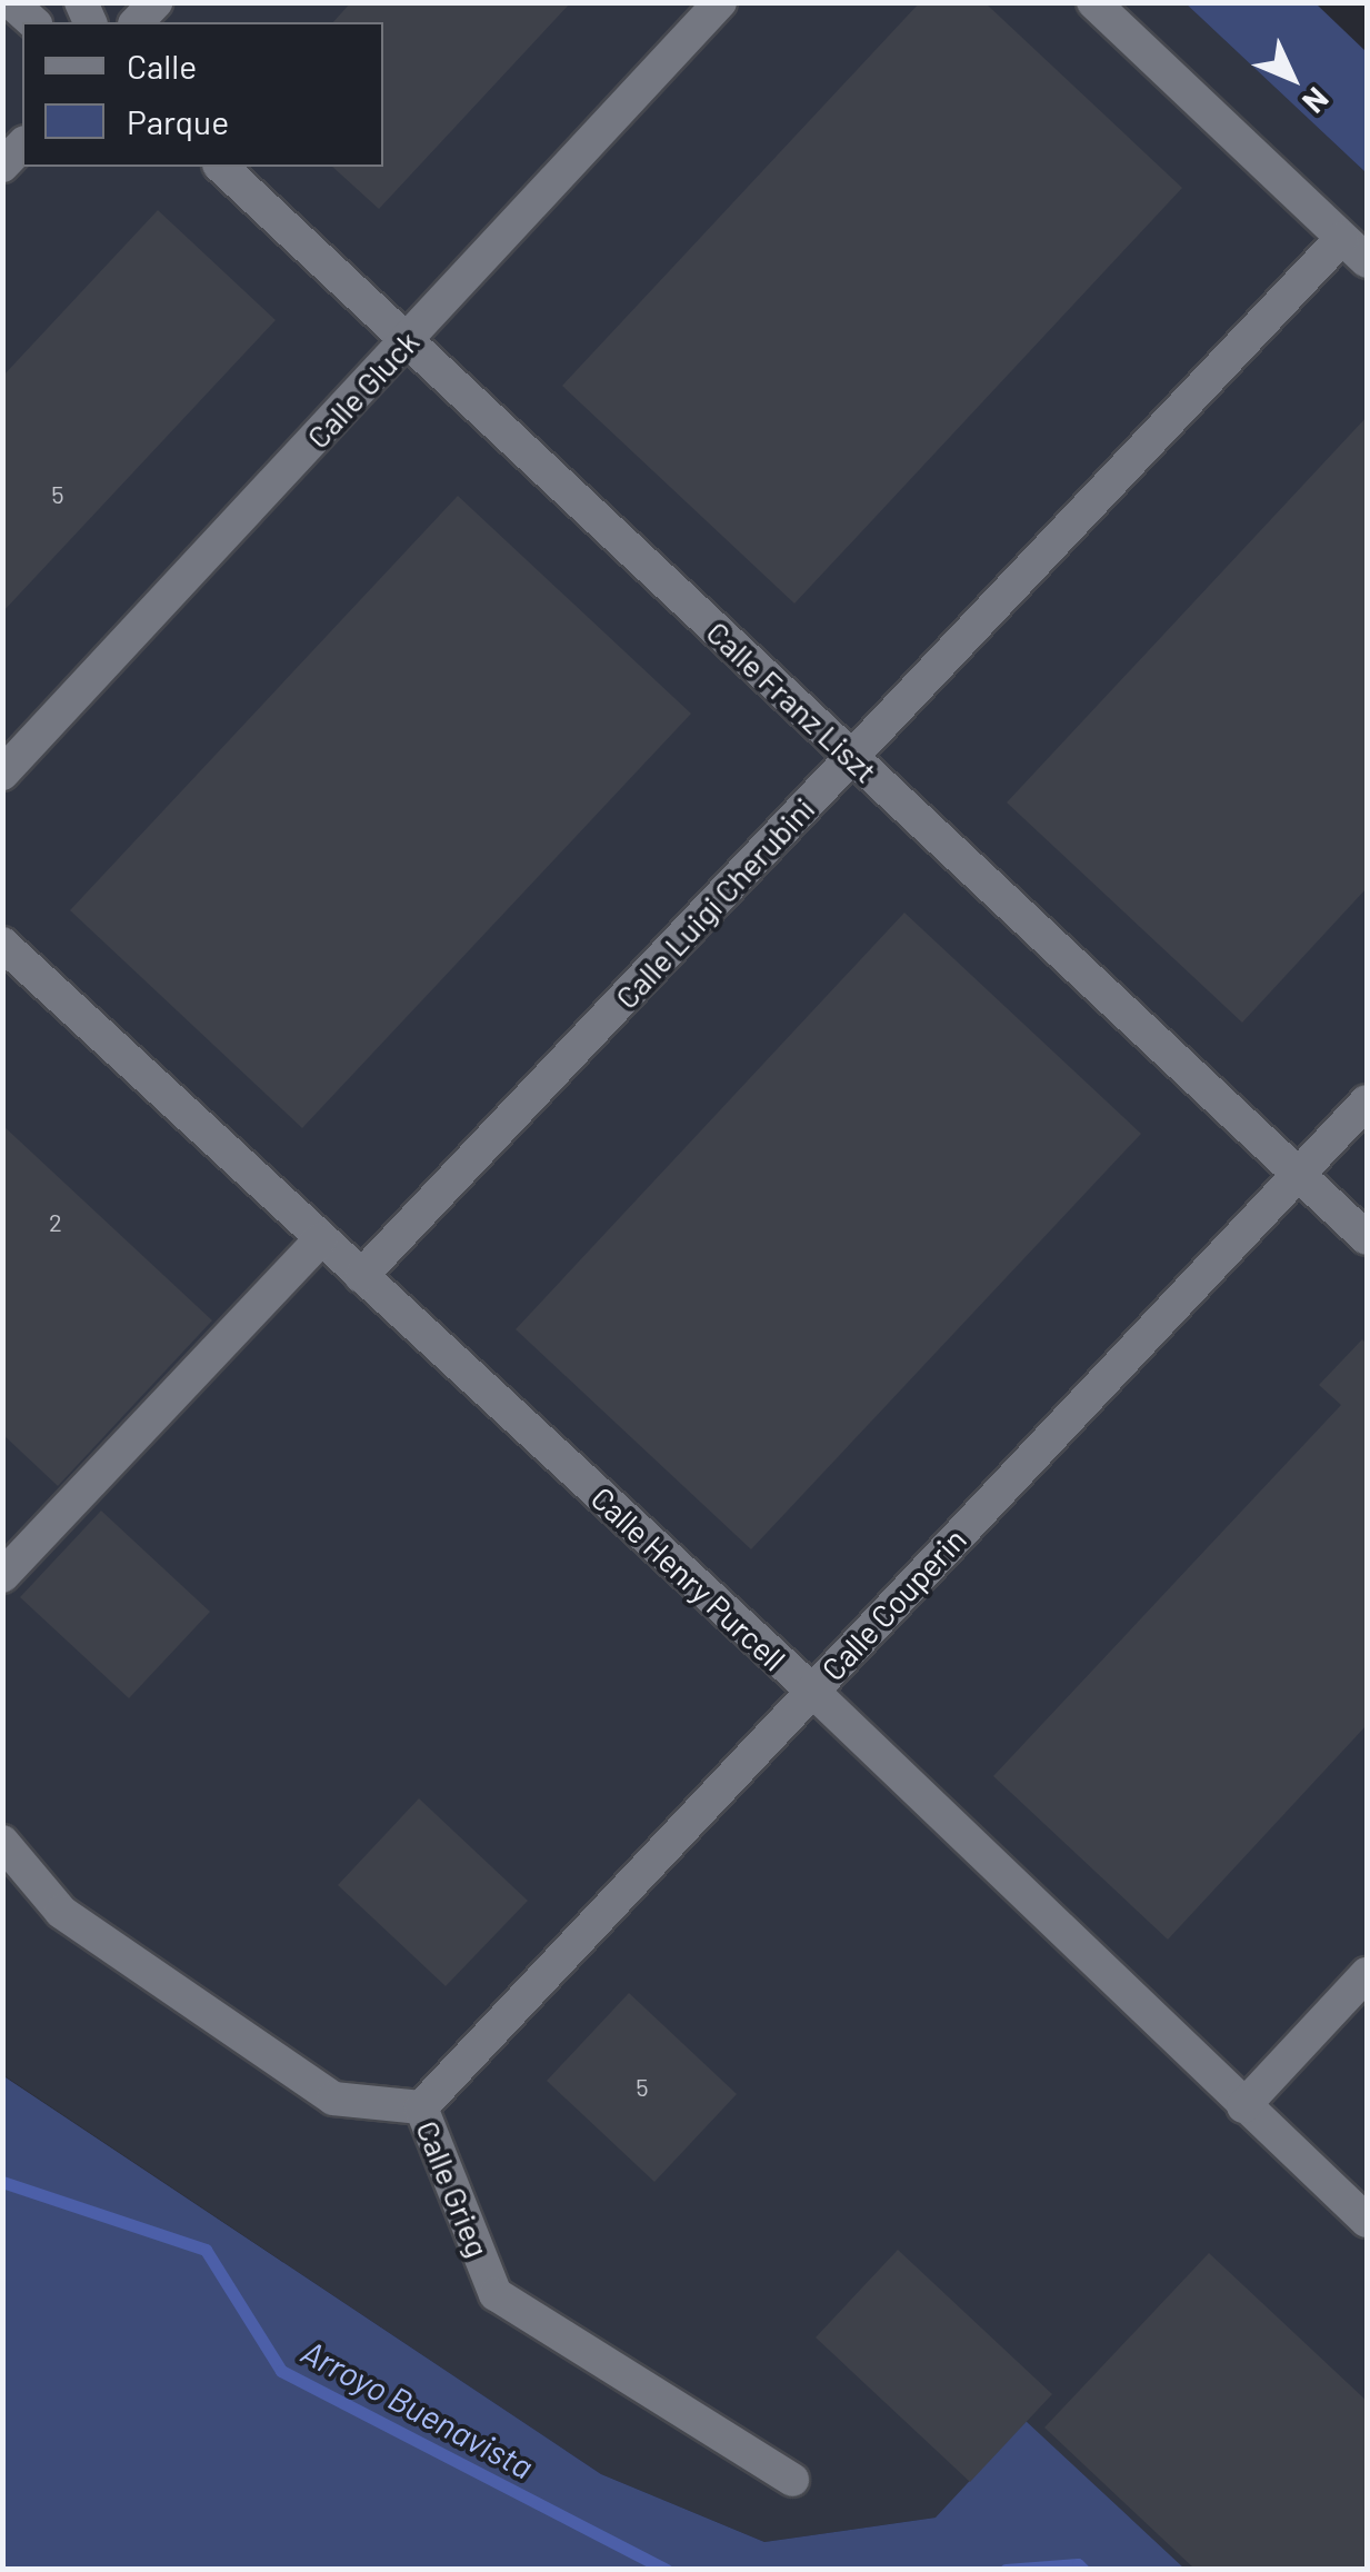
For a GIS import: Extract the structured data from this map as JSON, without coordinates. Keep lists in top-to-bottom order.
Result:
{
  "streets": {
    "street": [
      "Calle Gluck",
      "Calle Franz Liszt",
      "Calle Luigi Cherubini",
      "Calle Henry Purcell",
      "Calle Couperin",
      "Calle Grieg"
    ]
  },
  "crossings": [
    ["Calle Gluck", "Calle Franz Liszt"],
    ["Calle Franz Liszt", "Calle Luigi Cherubini"],
    ["Calle Franz Liszt", "Calle Couperin"],
    ["Calle Luigi Cherubini", "Calle Henry Purcell"],
    ["Calle Henry Purcell", "Calle Couperin"],
    ["Calle Couperin", "Calle Grieg"]
  ],
  "water": ["Arroyo Buenavista"],
  "house_numbers": ["5", "2", "5"],
  "legend": ["Calle", "Parque"],
  "north": "bottom right"
}
